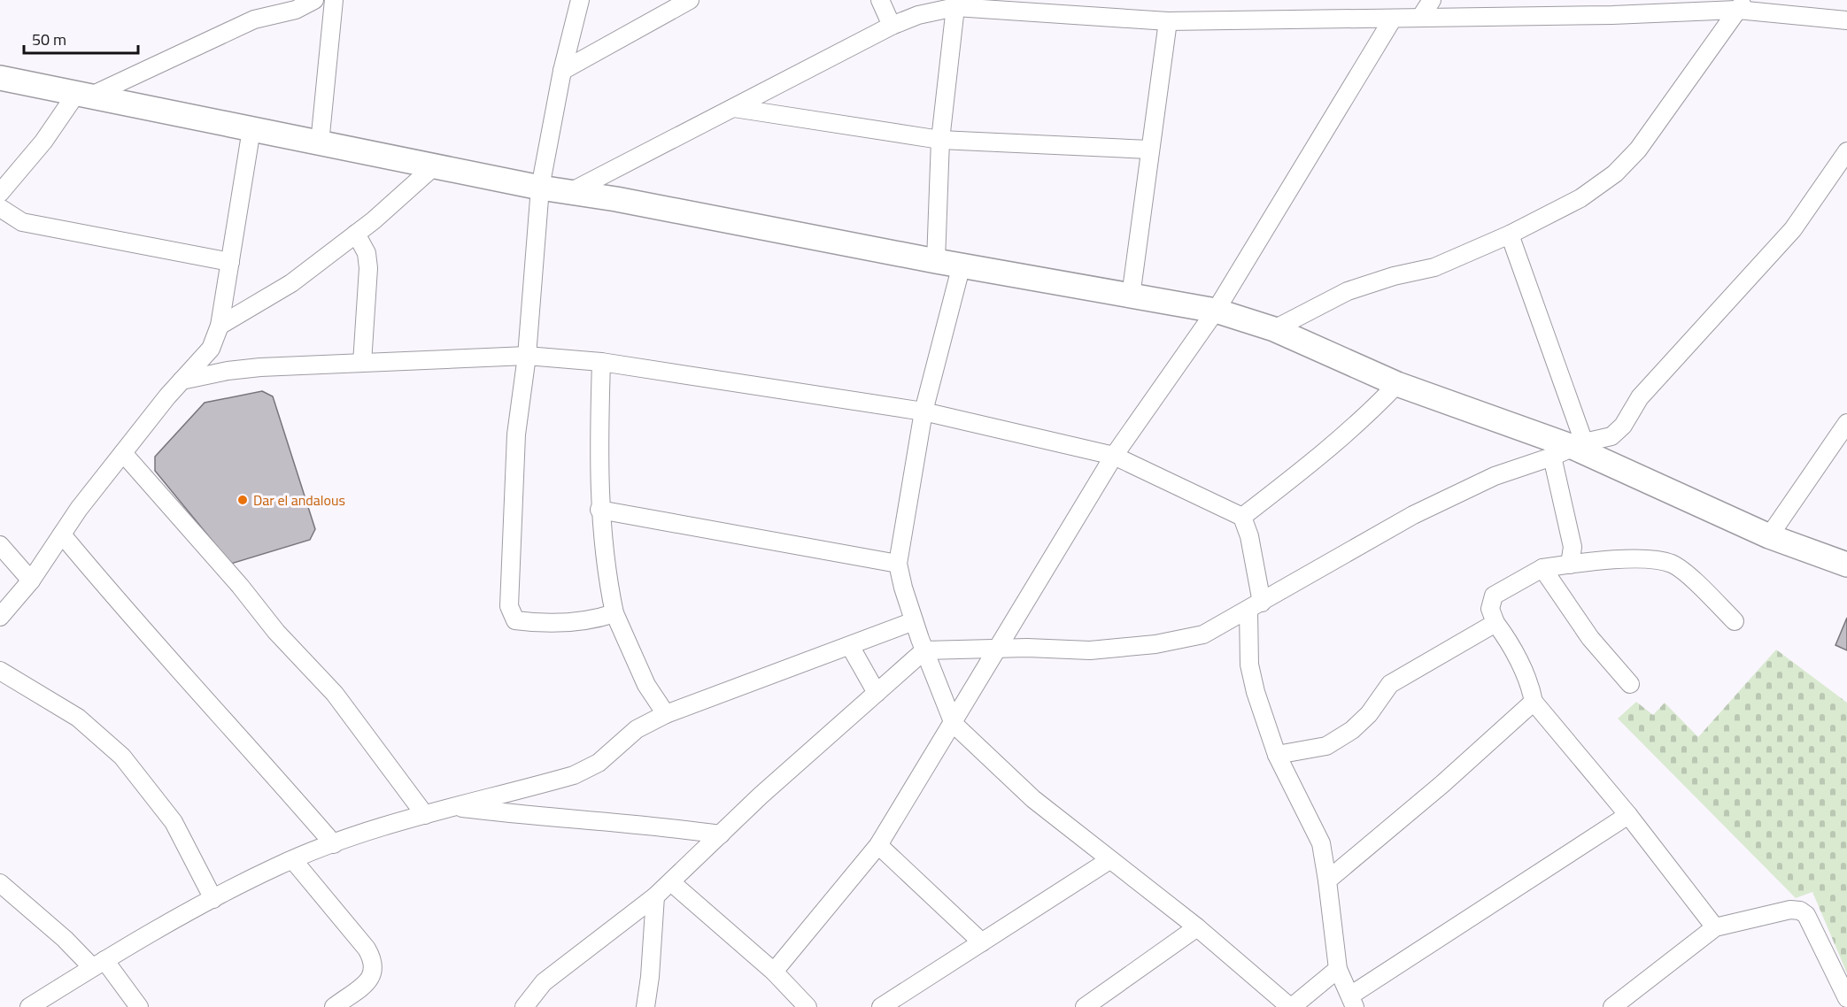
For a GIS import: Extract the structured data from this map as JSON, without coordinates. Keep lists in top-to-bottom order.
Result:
{
  "places": ["Dar el andalous"],
  "scale_bar": "50 m"
}
